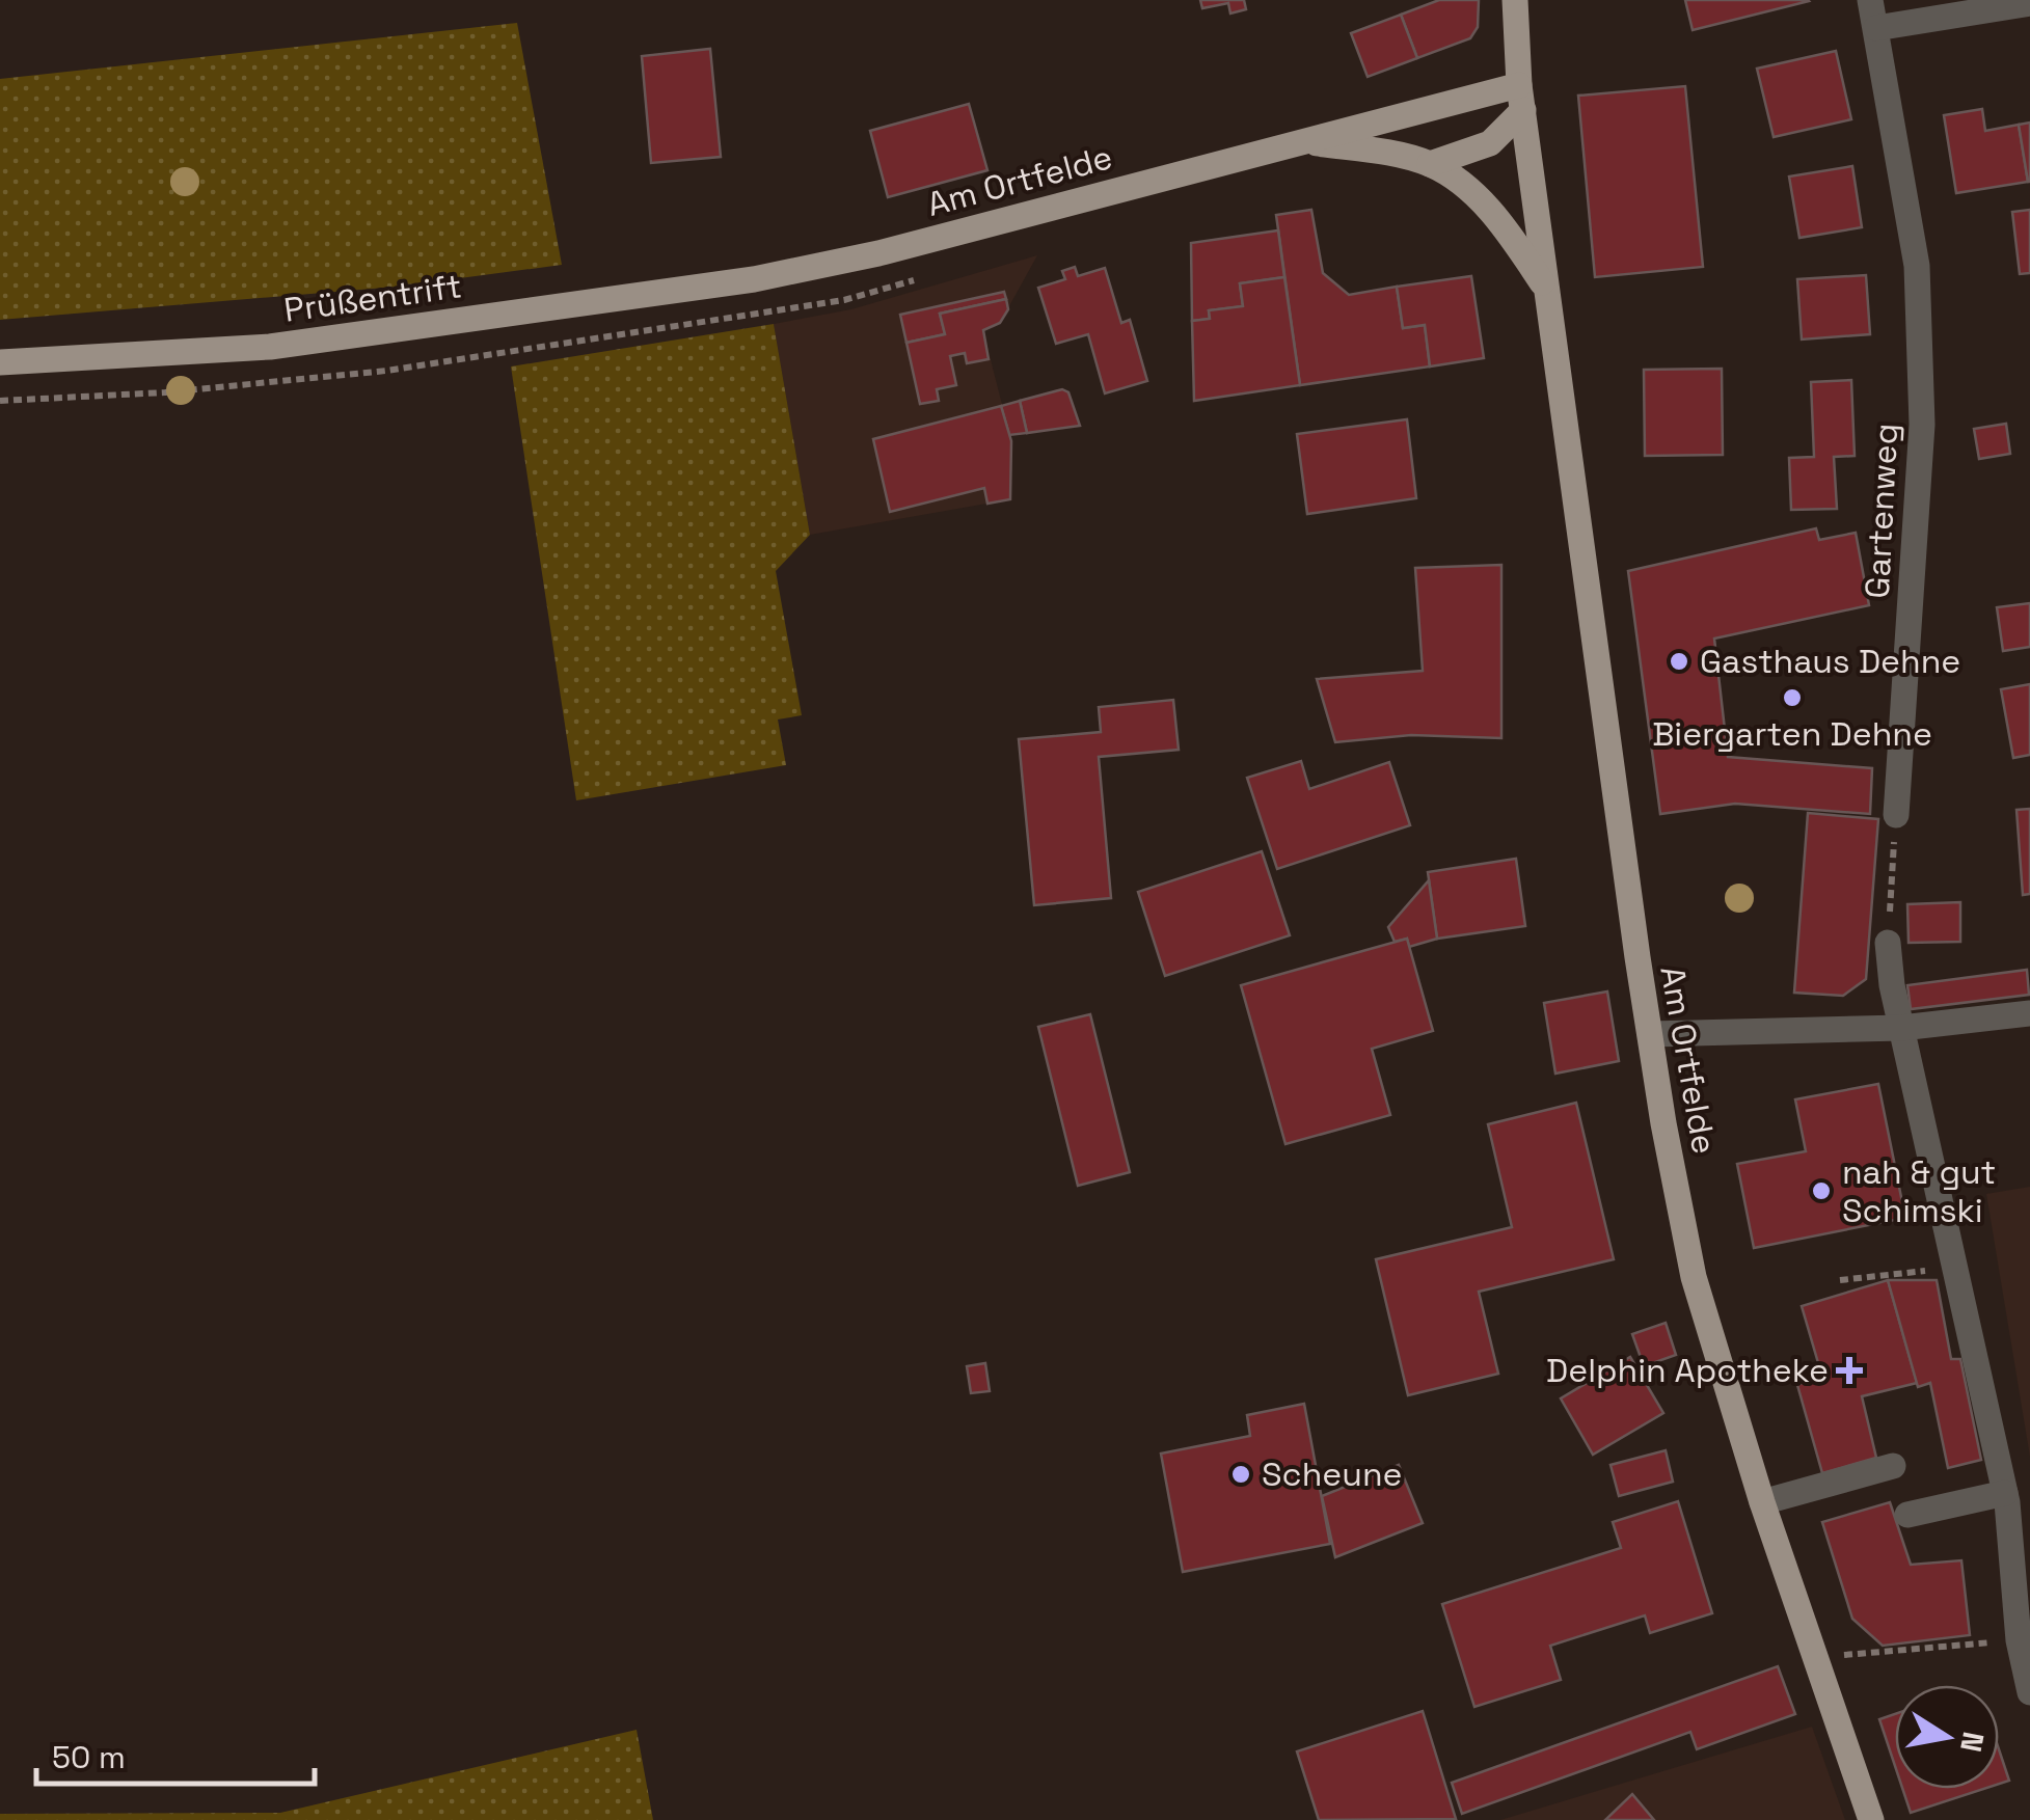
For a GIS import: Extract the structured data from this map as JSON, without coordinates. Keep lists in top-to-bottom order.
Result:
{
  "streets": {
    "main road": ["Am Ortfelde", "Prüßentrift"],
    "street": ["Gartenweg"]
  },
  "crossings": [
    ["Am Ortfelde", "Prüßentrift"]
  ],
  "places": {
    "other": [
      "Gasthaus Dehne",
      "Biergarten Dehne",
      "nah & gut Schimski",
      "Scheune"
    ],
    "health": ["Delphin Apotheke"]
  },
  "scale_bar": "50 m",
  "north": "right"
}
